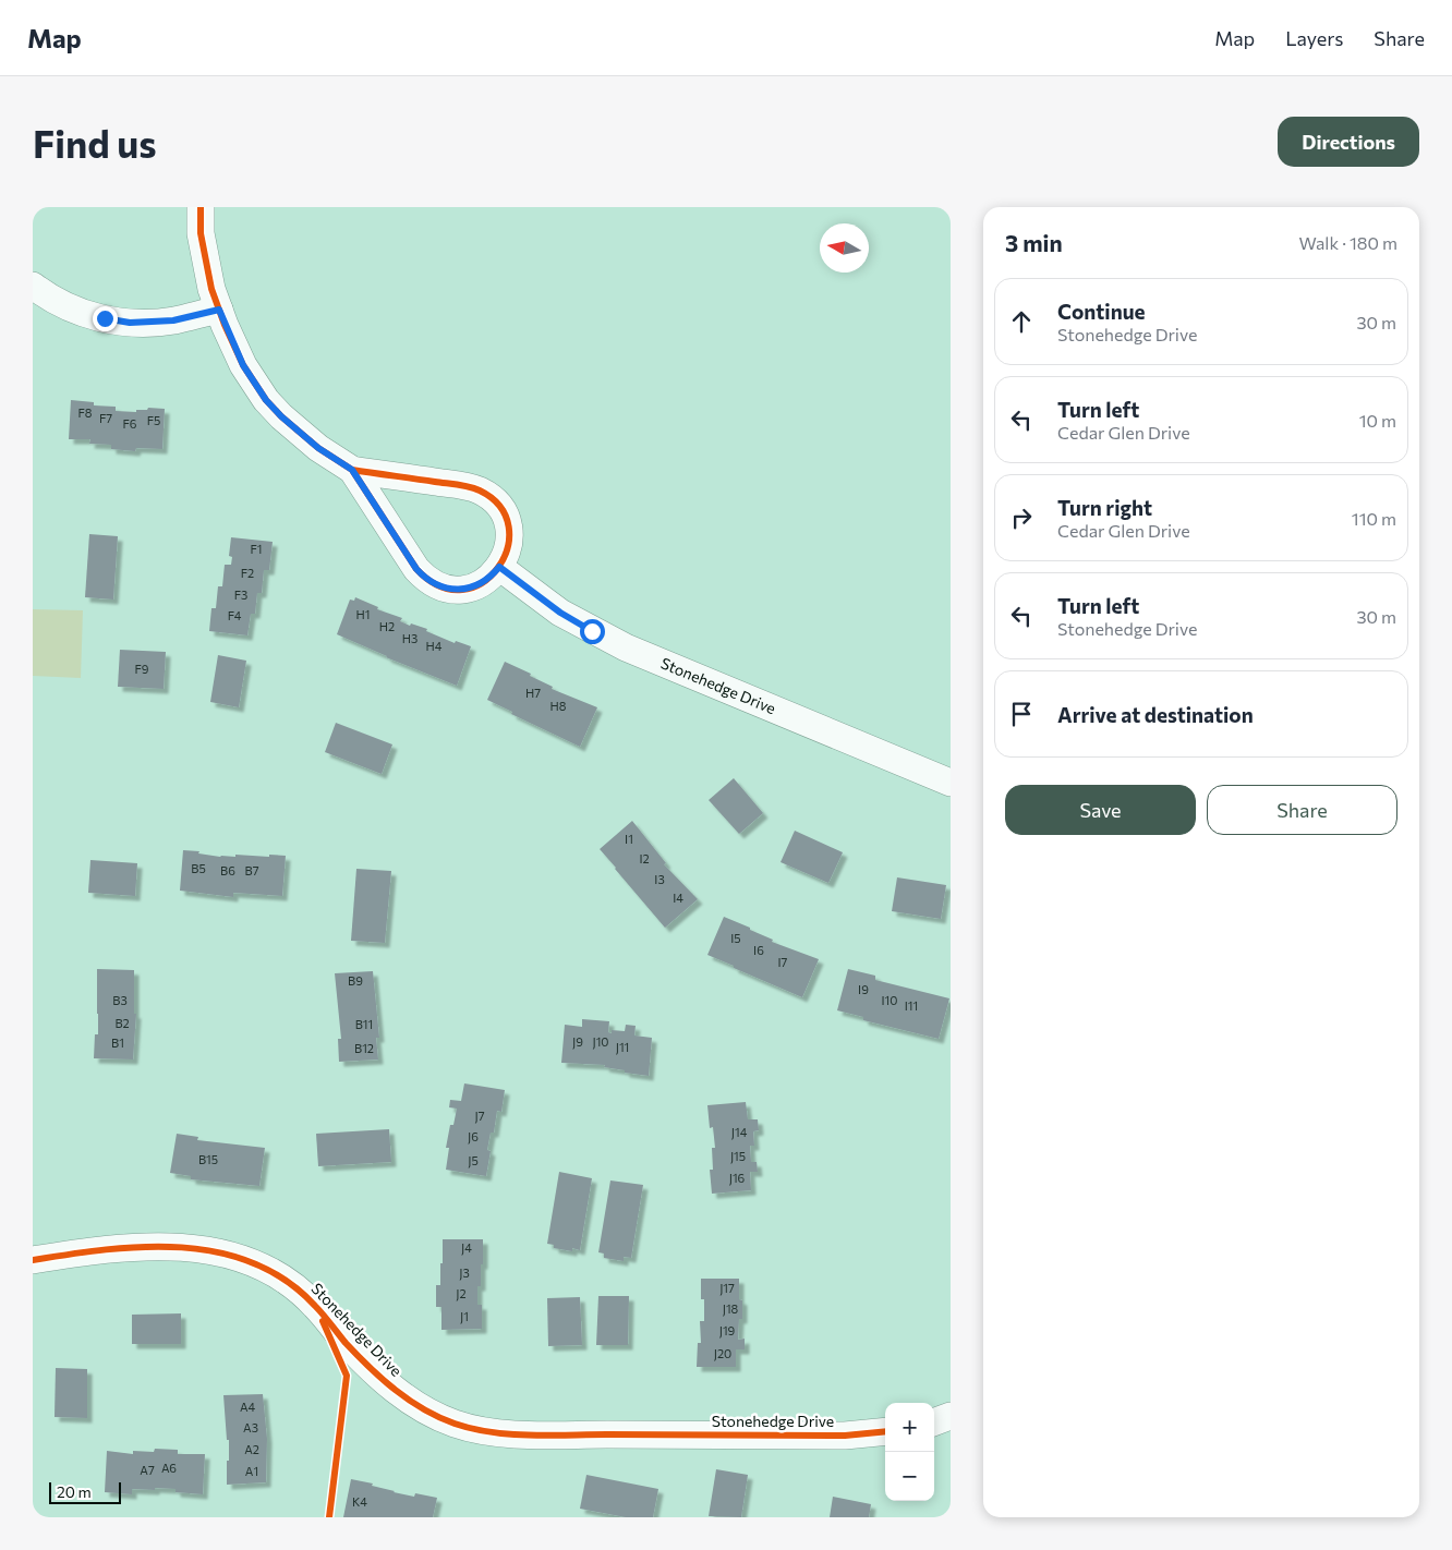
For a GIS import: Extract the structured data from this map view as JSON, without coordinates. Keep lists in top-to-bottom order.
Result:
{
  "streets": {
    "street": ["Stonehedge Drive"]
  },
  "house_numbers": [
    "F8",
    "F7",
    "F5",
    "F6",
    "F1",
    "F2",
    "F3",
    "H1",
    "F4",
    "H2",
    "H3",
    "H4",
    "F9",
    "H7",
    "H8",
    "I1",
    "I2",
    "B5",
    "B6",
    "B7",
    "I3",
    "I4",
    "I5",
    "I6",
    "I7",
    "B9",
    "I9",
    "B3",
    "I10",
    "I11",
    "B2",
    "B11",
    "J9",
    "J10",
    "B1",
    "J11",
    "B12",
    "J7",
    "J14",
    "J6",
    "J15",
    "B15",
    "J5",
    "J16",
    "J4",
    "J3",
    "J17",
    "J2",
    "J18",
    "J1",
    "J19",
    "J20",
    "A4",
    "A3",
    "A2",
    "A6",
    "A7",
    "A1",
    "K4"
  ],
  "scale_bar": "20 m",
  "north": "left",
  "page": {
    "header": "Map",
    "nav": ["Map", "Layers", "Share"],
    "buttons": [
      "Directions",
      ["Save", "Share"]
    ],
    "title": "Find us",
    "heading": ["3 min", "Walk · 180 m"],
    "list": [
      ["Continue", "Stonehedge Drive", "30 m"],
      ["Turn left", "Cedar Glen Drive", "10 m"],
      ["Turn right", "Cedar Glen Drive", "110 m"],
      ["Turn left", "Stonehedge Drive", "30 m"],
      "Arrive at destination"
    ],
    "map_buttons": ["+", "−"],
    "scale": "20 m"
  }
}
